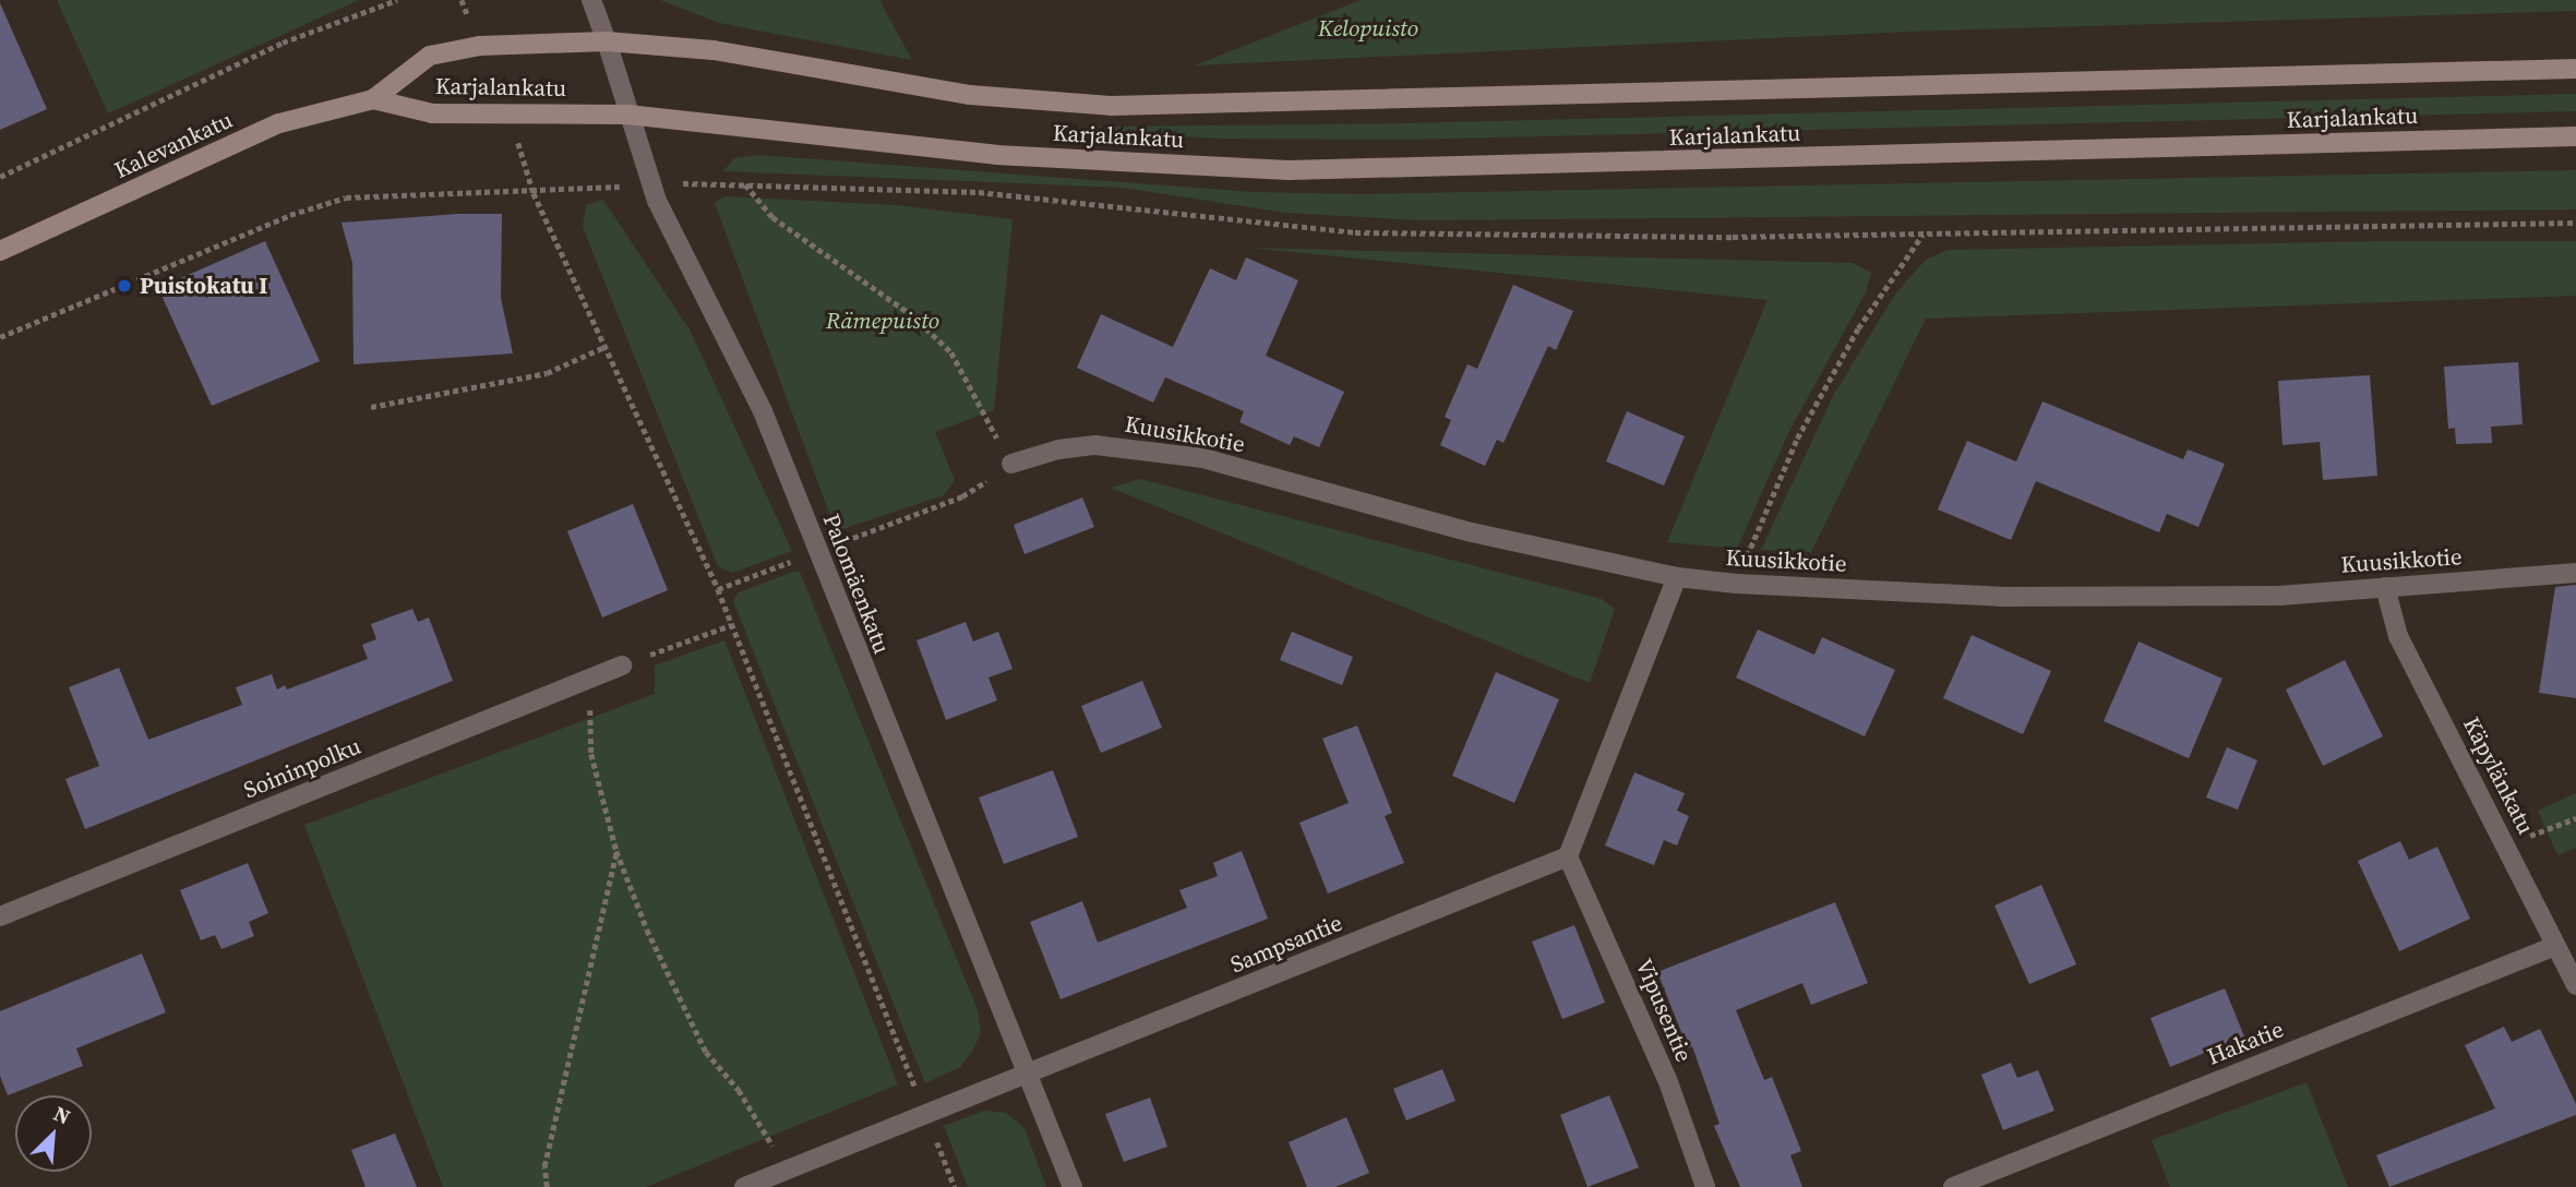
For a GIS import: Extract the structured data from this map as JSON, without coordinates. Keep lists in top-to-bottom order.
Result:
{
  "streets": {
    "main road": ["Karjalankatu", "Kalevankatu"],
    "street": [
      "Kuusikkotie",
      "Palomäenkatu",
      "Soininpolku",
      "Käpylänkatu",
      "Sampsantie",
      "Vipusentie",
      "Hakatie"
    ]
  },
  "crossings": [
    ["Karjalankatu", "Kalevankatu"],
    ["Karjalankatu", "Palomäenkatu"],
    ["Kuusikkotie", "Käpylänkatu"],
    ["Palomäenkatu", "Sampsantie"],
    ["Käpylänkatu", "Hakatie"],
    ["Sampsantie", "Vipusentie"]
  ],
  "parks": ["Kelopuisto", "Rämepuisto"],
  "places": ["Puistokatu I"],
  "north": "top right"
}
